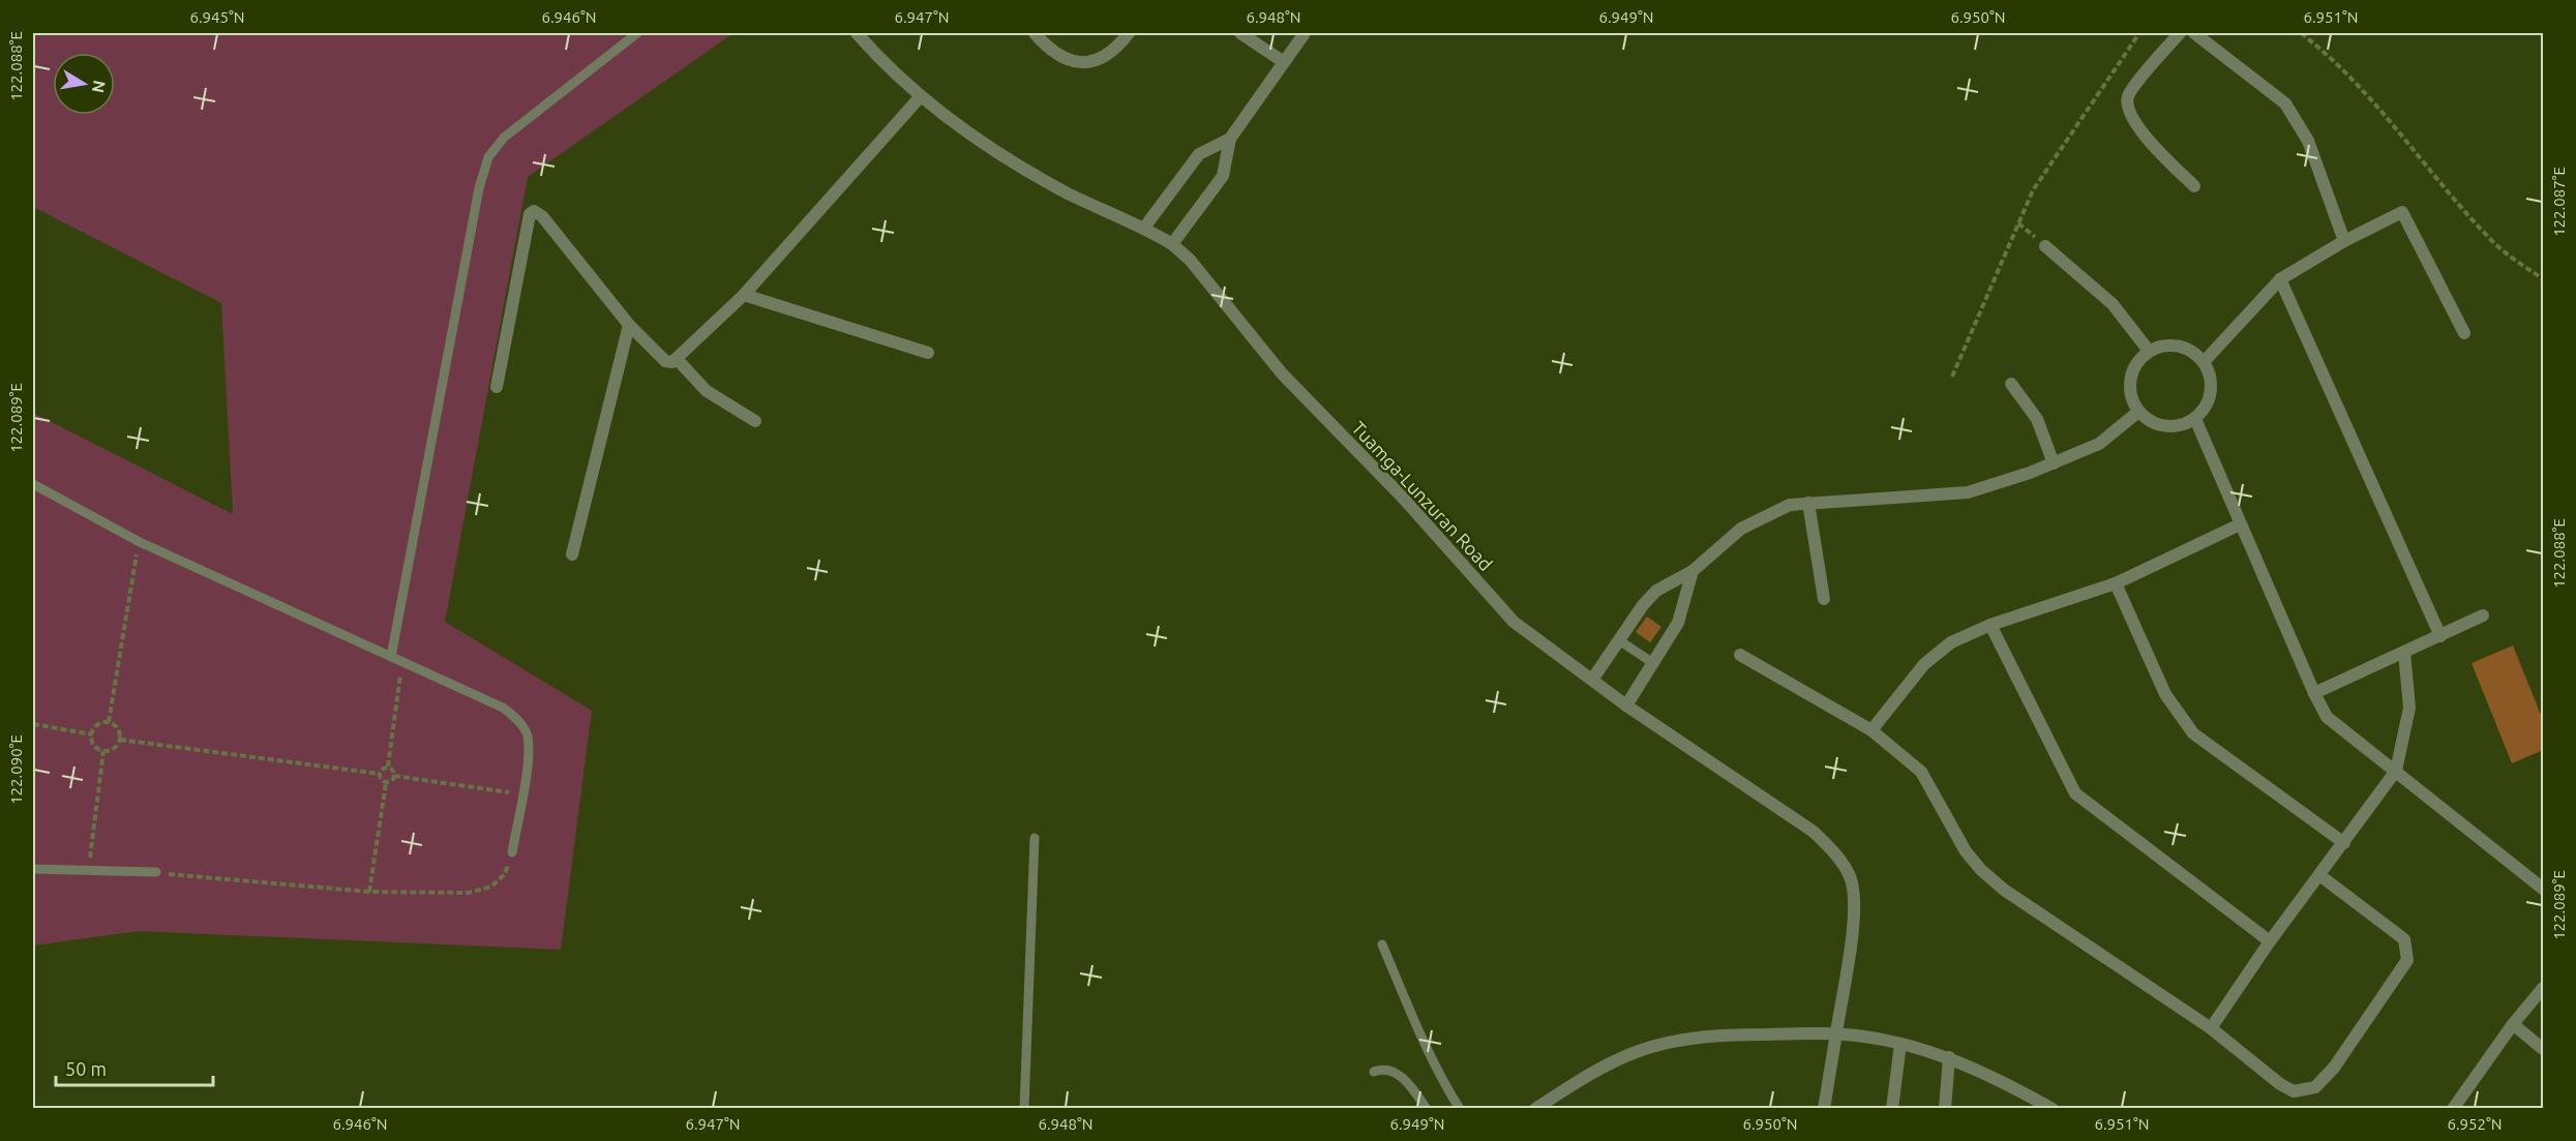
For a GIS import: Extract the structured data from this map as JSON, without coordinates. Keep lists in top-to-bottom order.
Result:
{
  "streets": {
    "street": ["Tuamga-Lunzuran Road"]
  },
  "scale_bar": "50 m",
  "north": "right",
  "coordinates": [
    "6.945°N",
    "6.946°N",
    "6.947°N",
    "6.948°N",
    "6.949°N",
    "6.950°N",
    "6.951°N",
    "122.088°E",
    "122.087°E",
    "122.089°E",
    "122.090°E",
    "6.952°N"
  ]
}
